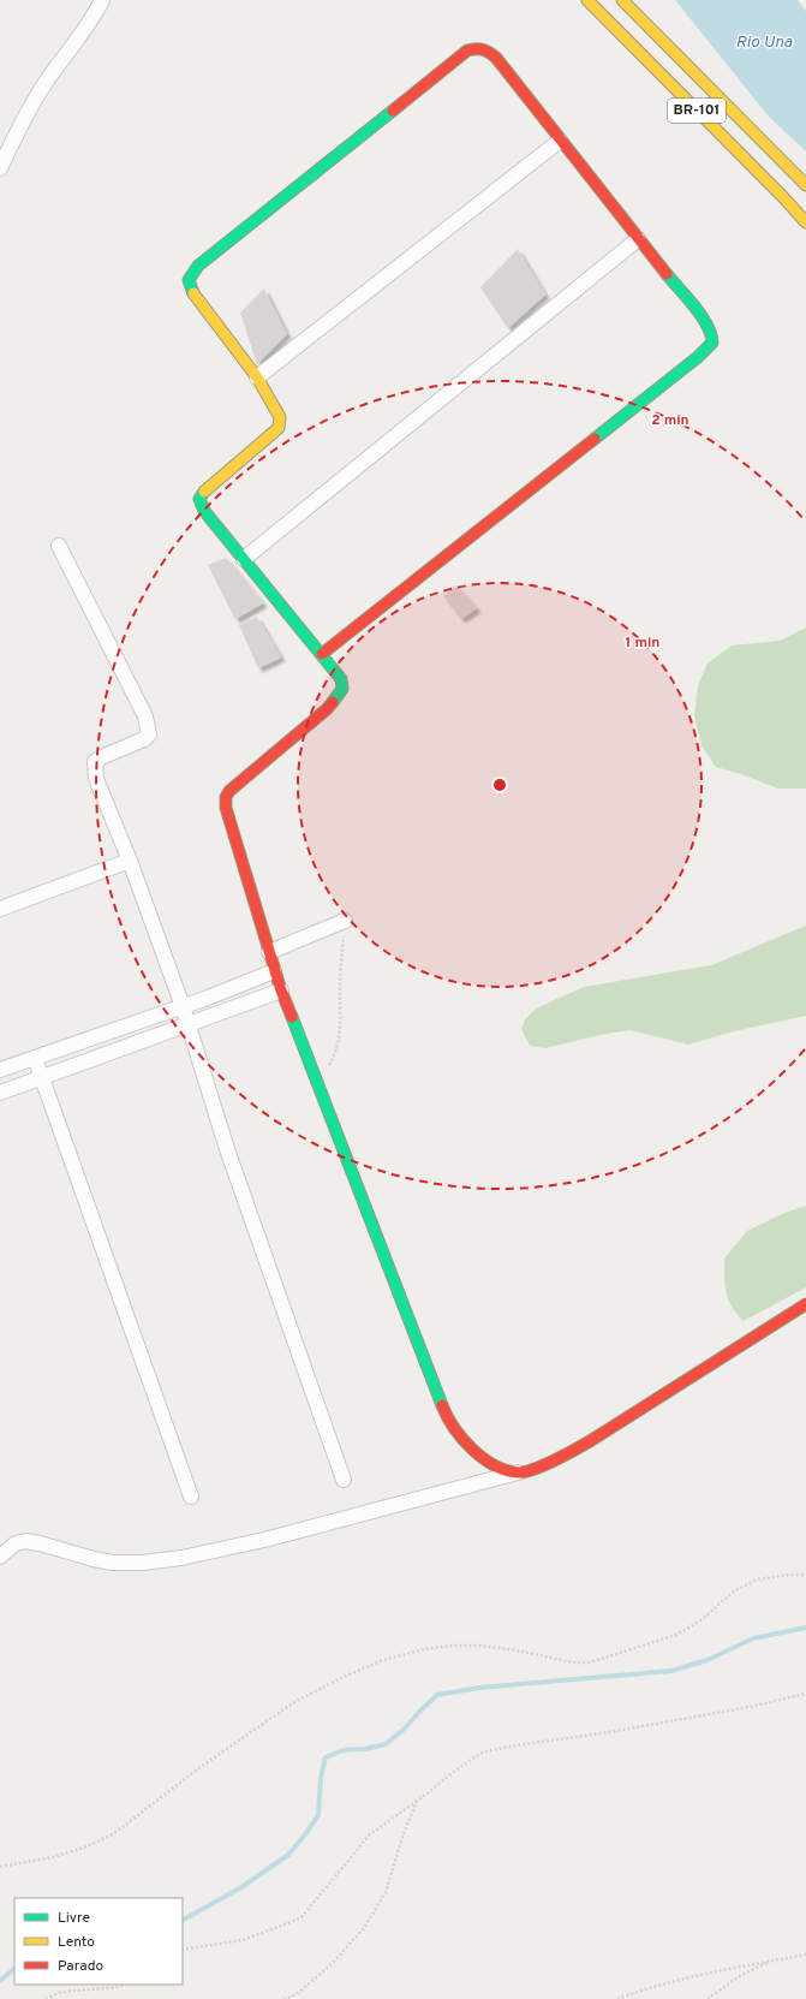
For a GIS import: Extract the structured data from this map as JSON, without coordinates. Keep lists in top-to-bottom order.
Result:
{
  "streets": {
    "main road": ["BR-101"]
  },
  "water": ["Rio Una"],
  "legend": ["Livre", "Lento", "Parado"],
  "rings": ["2 min", "1 min"]
}
